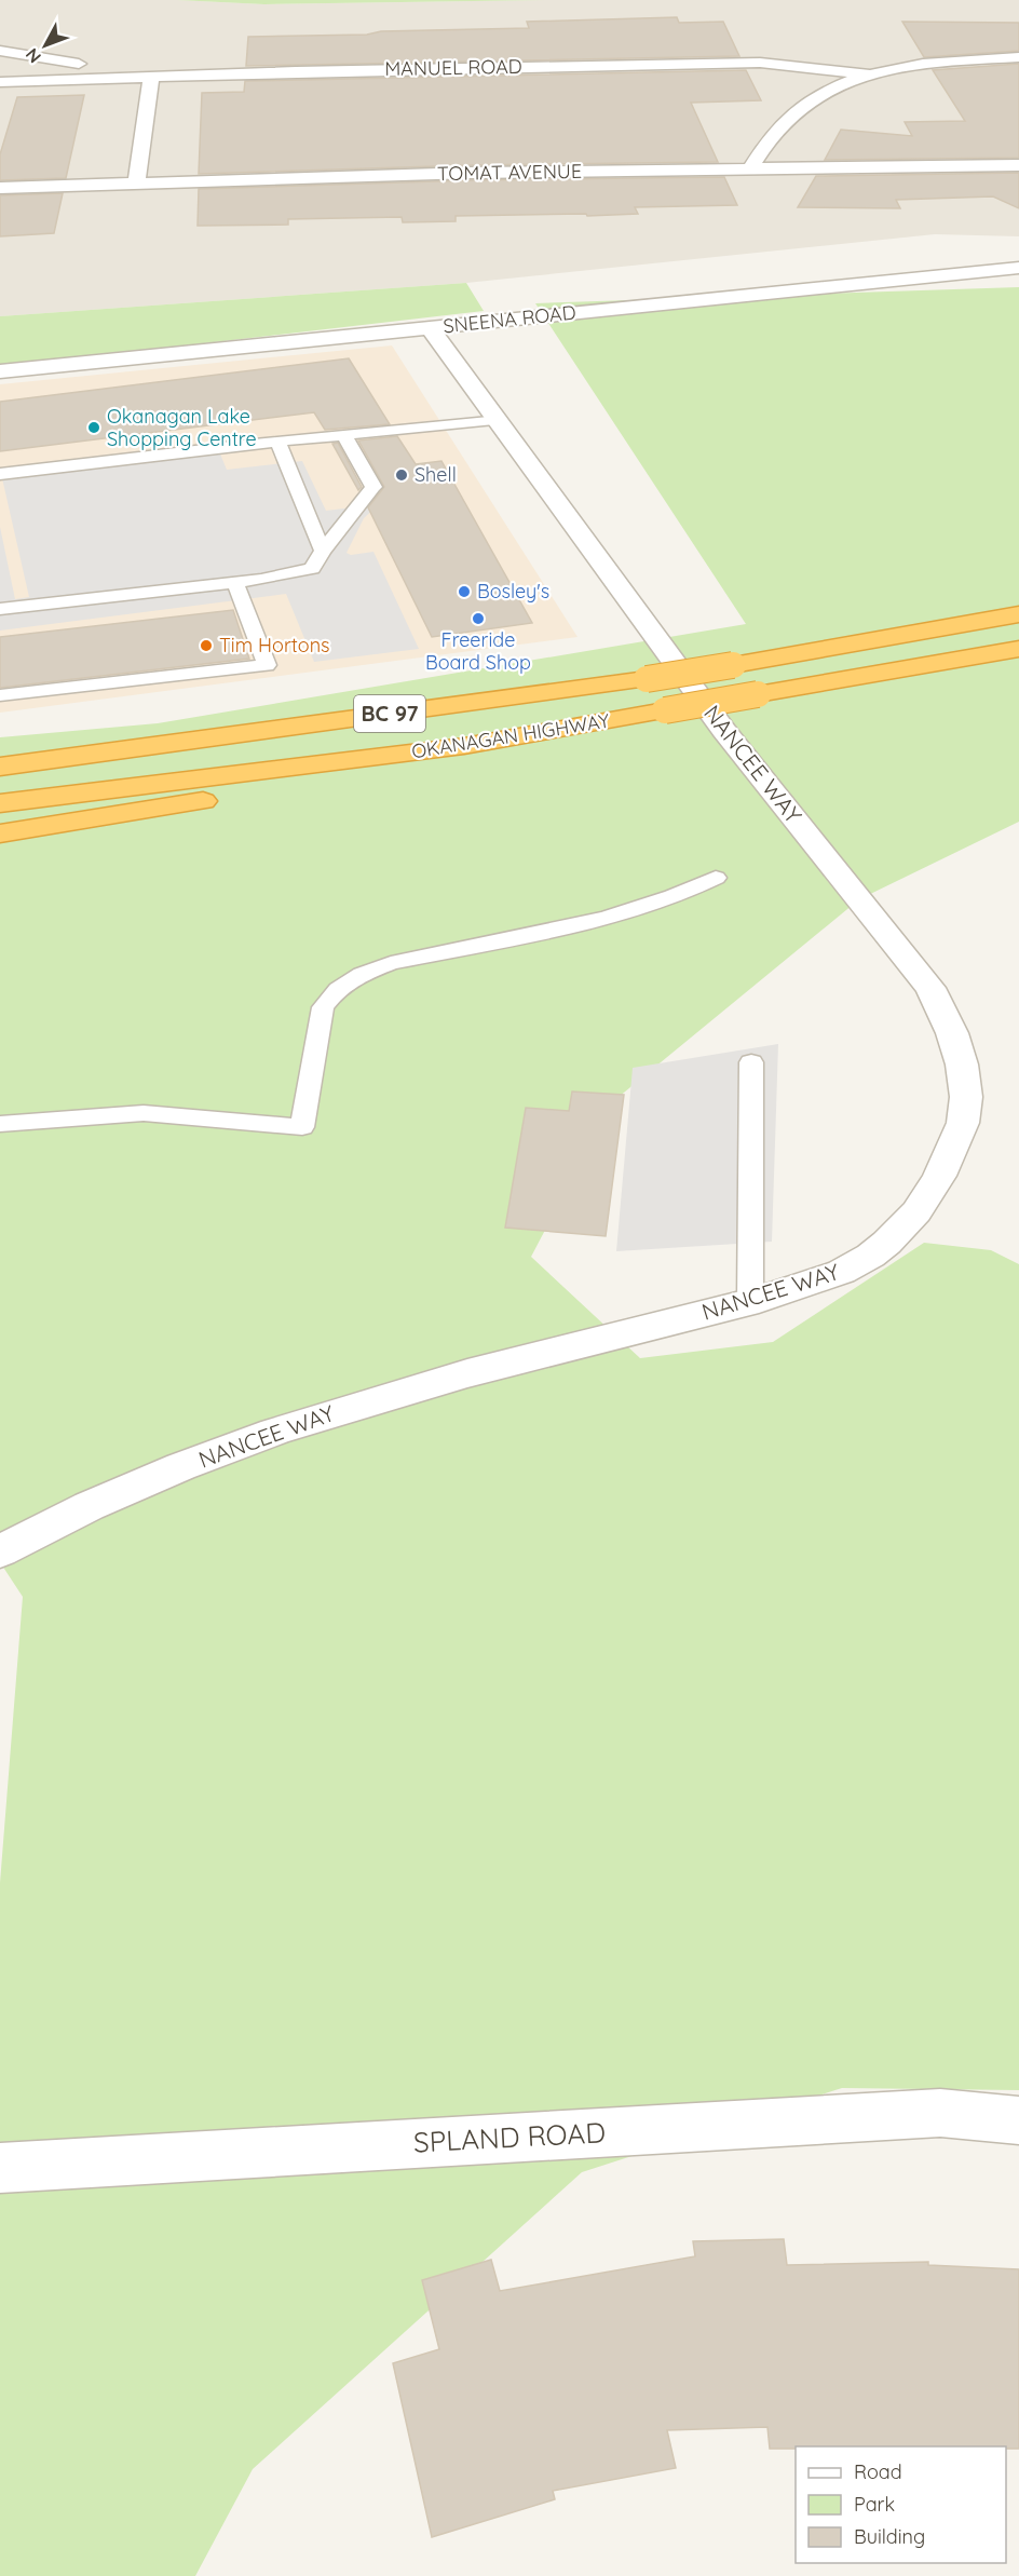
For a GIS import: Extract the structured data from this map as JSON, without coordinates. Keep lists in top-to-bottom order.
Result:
{
  "streets": {
    "highway": ["BC 97", "OKANAGAN HIGHWAY"],
    "street": [
      "MANUEL ROAD",
      "TOMAT AVENUE",
      "SNEENA ROAD",
      "NANCEE WAY",
      "SPLAND ROAD"
    ]
  },
  "crossings": [
    ["SNEENA ROAD", "NANCEE WAY"]
  ],
  "places": [
    "Okanagan Lake Shopping Centre",
    "Shell",
    "Bosley's",
    "Freeride Board Shop",
    "Tim Hortons"
  ],
  "legend": ["Road", "Park", "Building"],
  "north": "bottom left"
}
